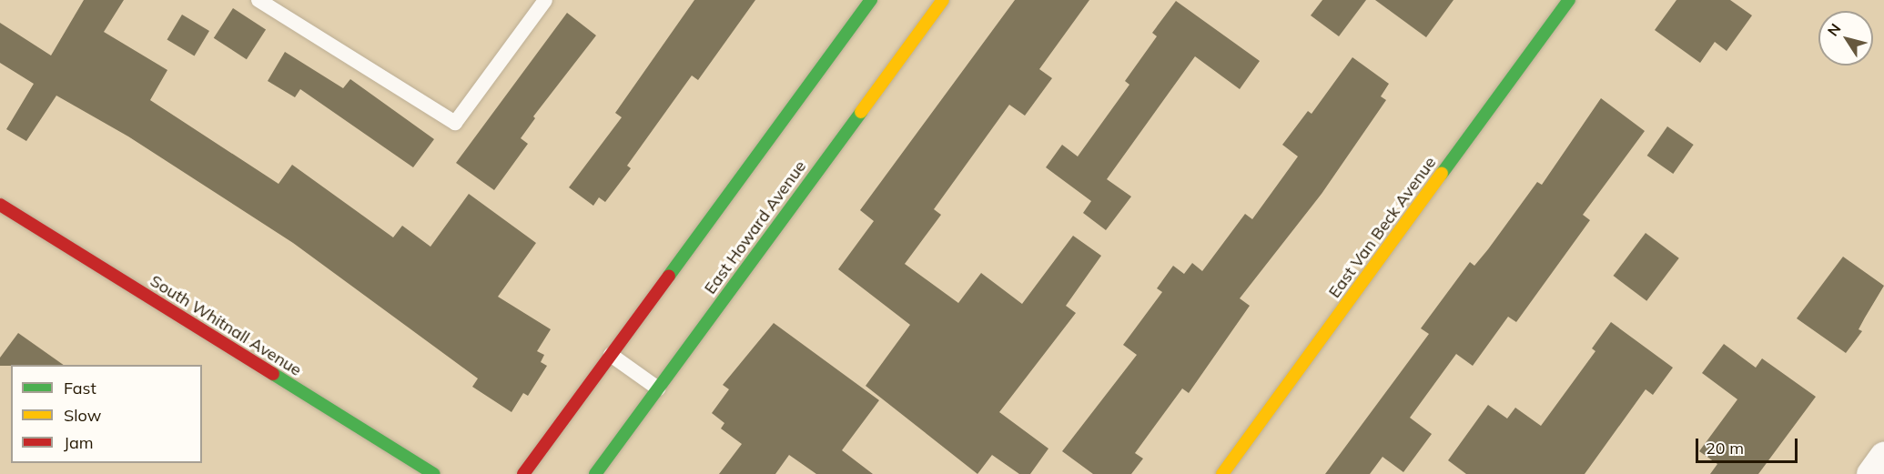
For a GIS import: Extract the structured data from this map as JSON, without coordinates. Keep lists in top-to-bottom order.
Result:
{
  "streets": {
    "main road": ["East Howard Avenue", "East Van Beck Avenue", "South Whitnall Avenue"]
  },
  "legend": ["Fast", "Slow", "Jam"],
  "scale_bar": "20 m",
  "north": "top left"
}
